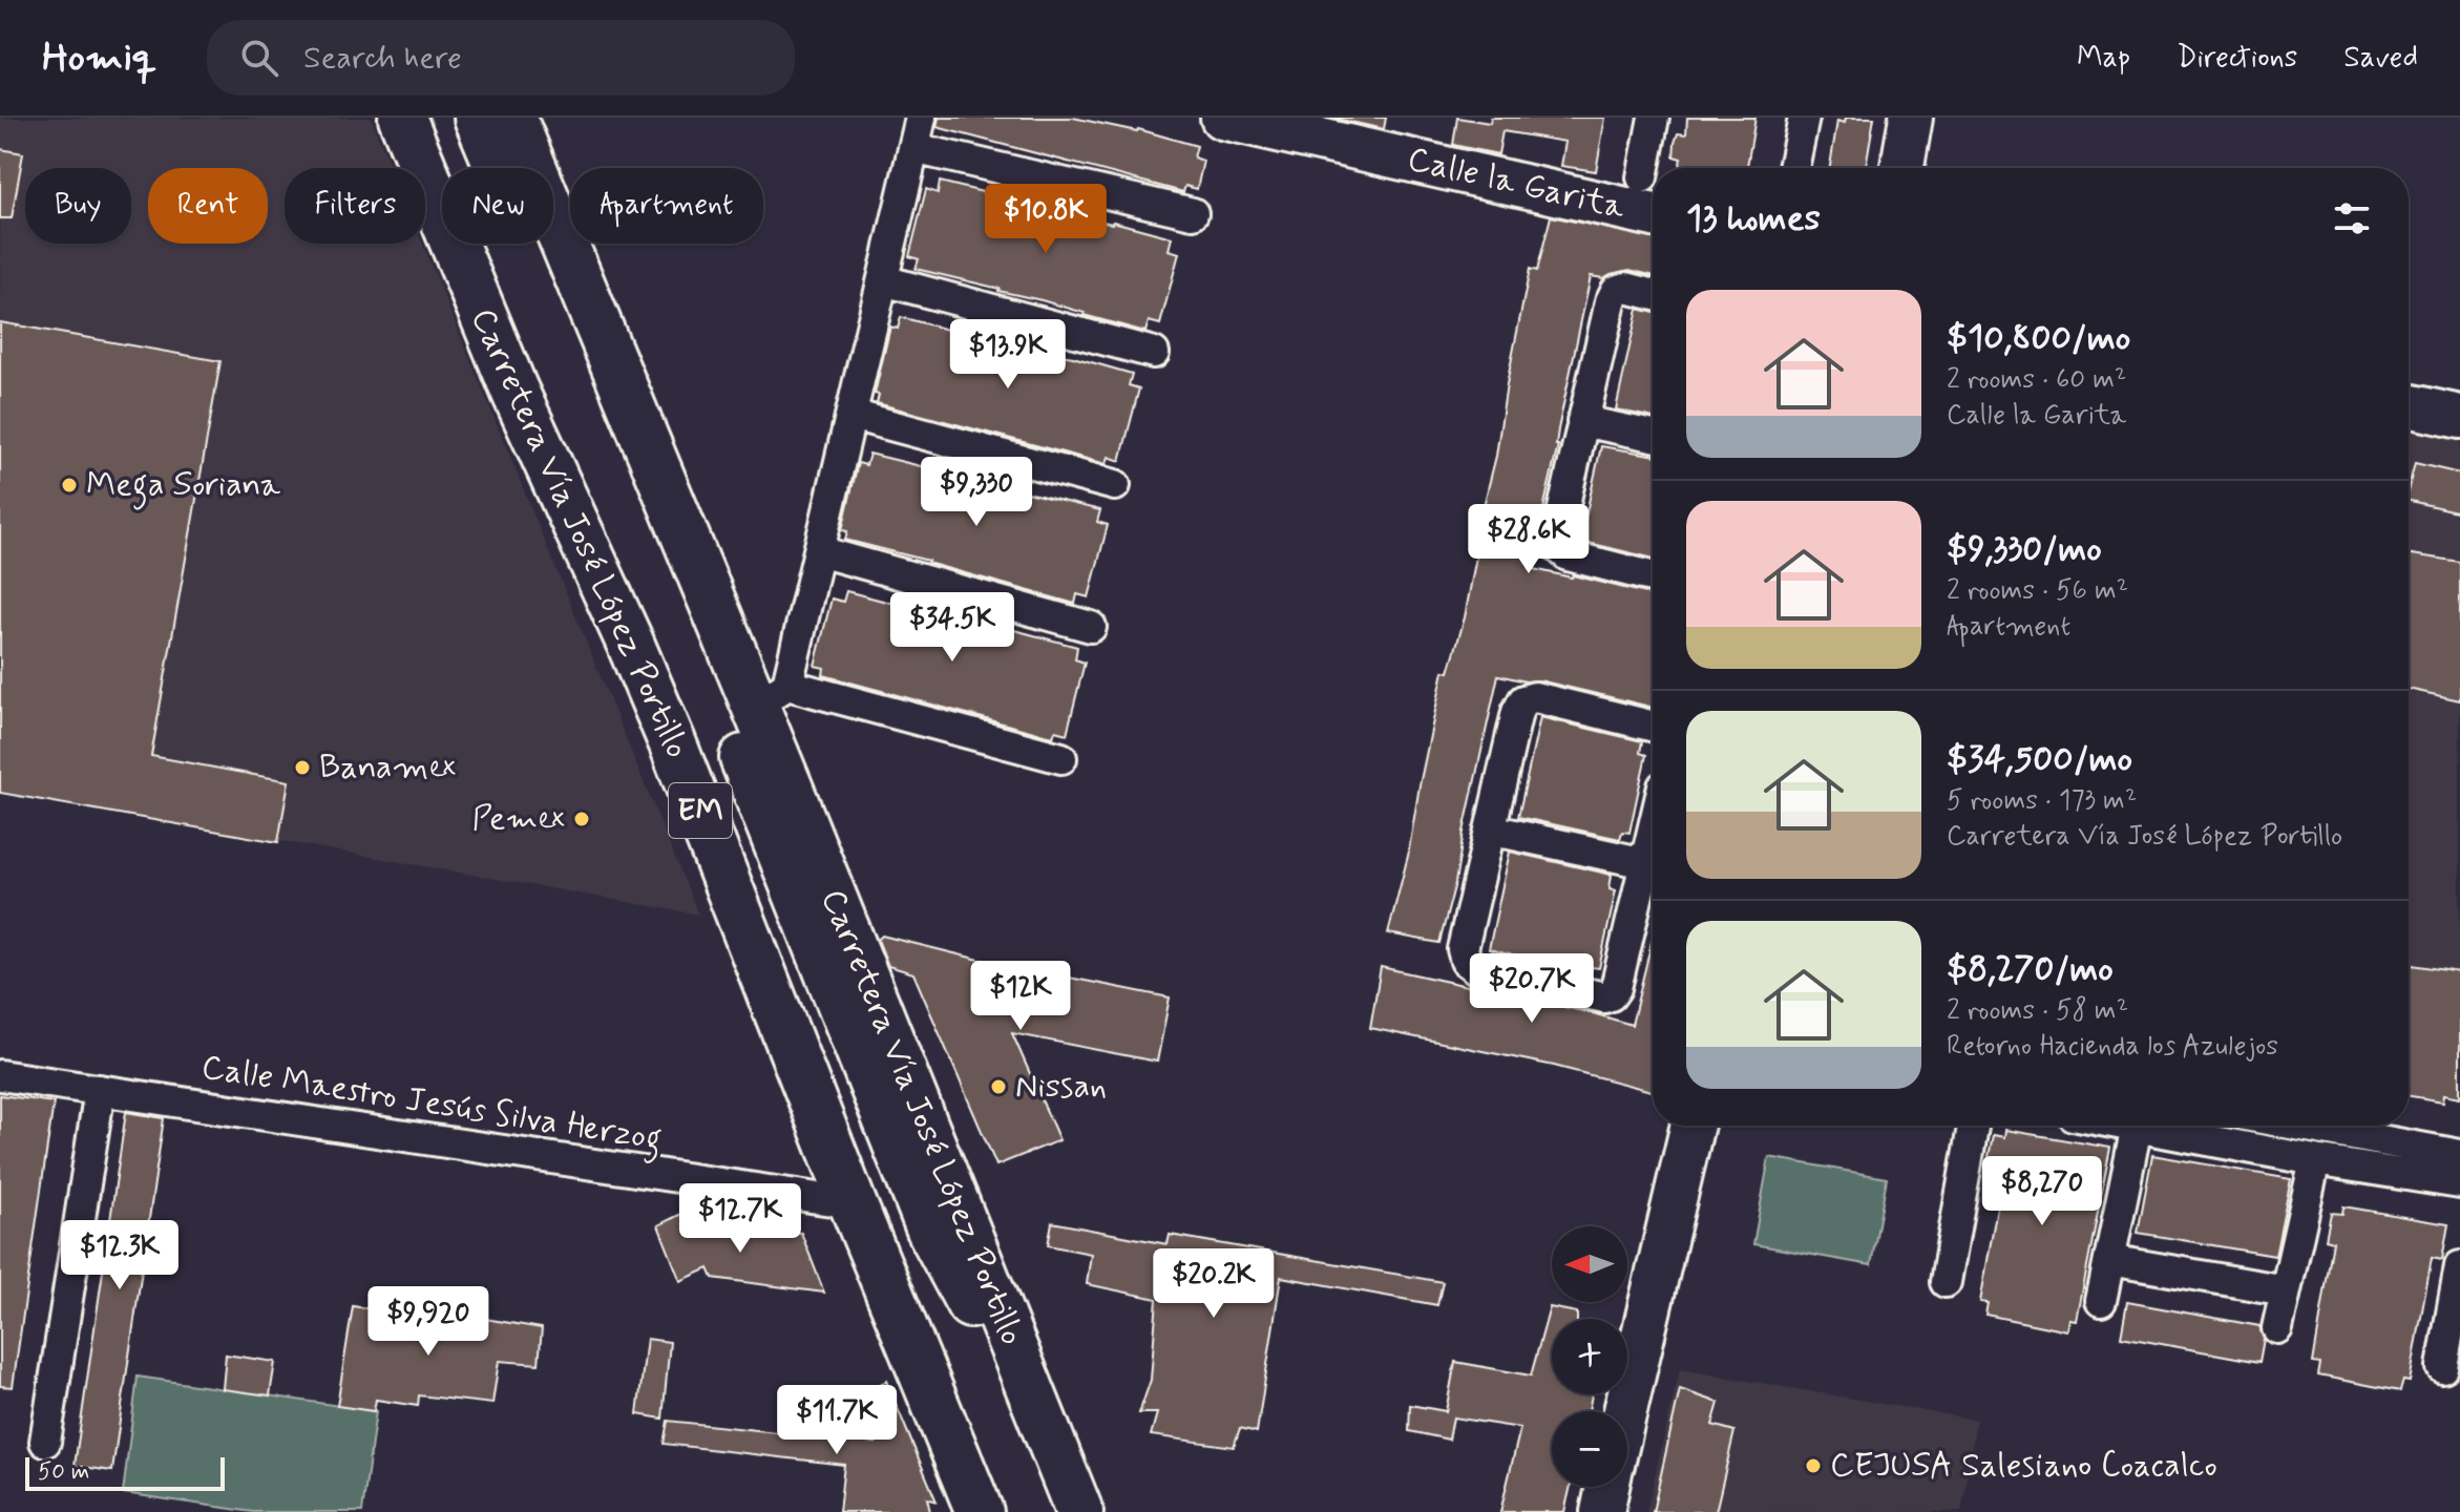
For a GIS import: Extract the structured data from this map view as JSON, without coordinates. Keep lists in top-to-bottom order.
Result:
{
  "streets": {
    "main road": ["Carretera Vía José López Portillo", "EM"],
    "street": ["Calle la Garita", "Calle Maestro Jesús Silva Herzog"]
  },
  "crossings": [
    ["Carretera Vía José López Portillo", "Calle Maestro Jesús Silva Herzog"]
  ],
  "places": [
    "Mega Soriana",
    "Banamex",
    "Pemex",
    "Nissan",
    "CEJUSA Salesiano Coacalco"
  ],
  "scale_bar": "50 m",
  "north": "left",
  "page": {
    "header": "Homiq",
    "search": "Search here",
    "nav": ["Map", "Directions", "Saved"],
    "chip": [
      "Buy",
      "Rent",
      "Filters",
      "New",
      "Apartment"
    ],
    "heading": "13 homes",
    "price": [
      "$10.8K",
      "$13.9K",
      "$9,330",
      "$28.6K",
      "$34.5K",
      "$20.7K",
      "$12K",
      "$8,270",
      "$12.7K",
      "$12.3K",
      "$20.2K",
      "$9,920",
      "$11.7K"
    ],
    "list": [
      {
        "name": "$10,800/mo",
        "note": "2 rooms · 60 m² · Calle la Garita"
      },
      {
        "name": "$9,330/mo",
        "note": "2 rooms · 56 m² · Apartment"
      },
      {
        "name": "$34,500/mo",
        "note": "5 rooms · 173 m² · Carretera Vía José López Portillo"
      },
      {
        "name": "$8,270/mo",
        "note": "2 rooms · 58 m² · Retorno Hacienda los Azulejos"
      }
    ],
    "map_buttons": ["+", "−"],
    "scale": "50 m"
  }
}
